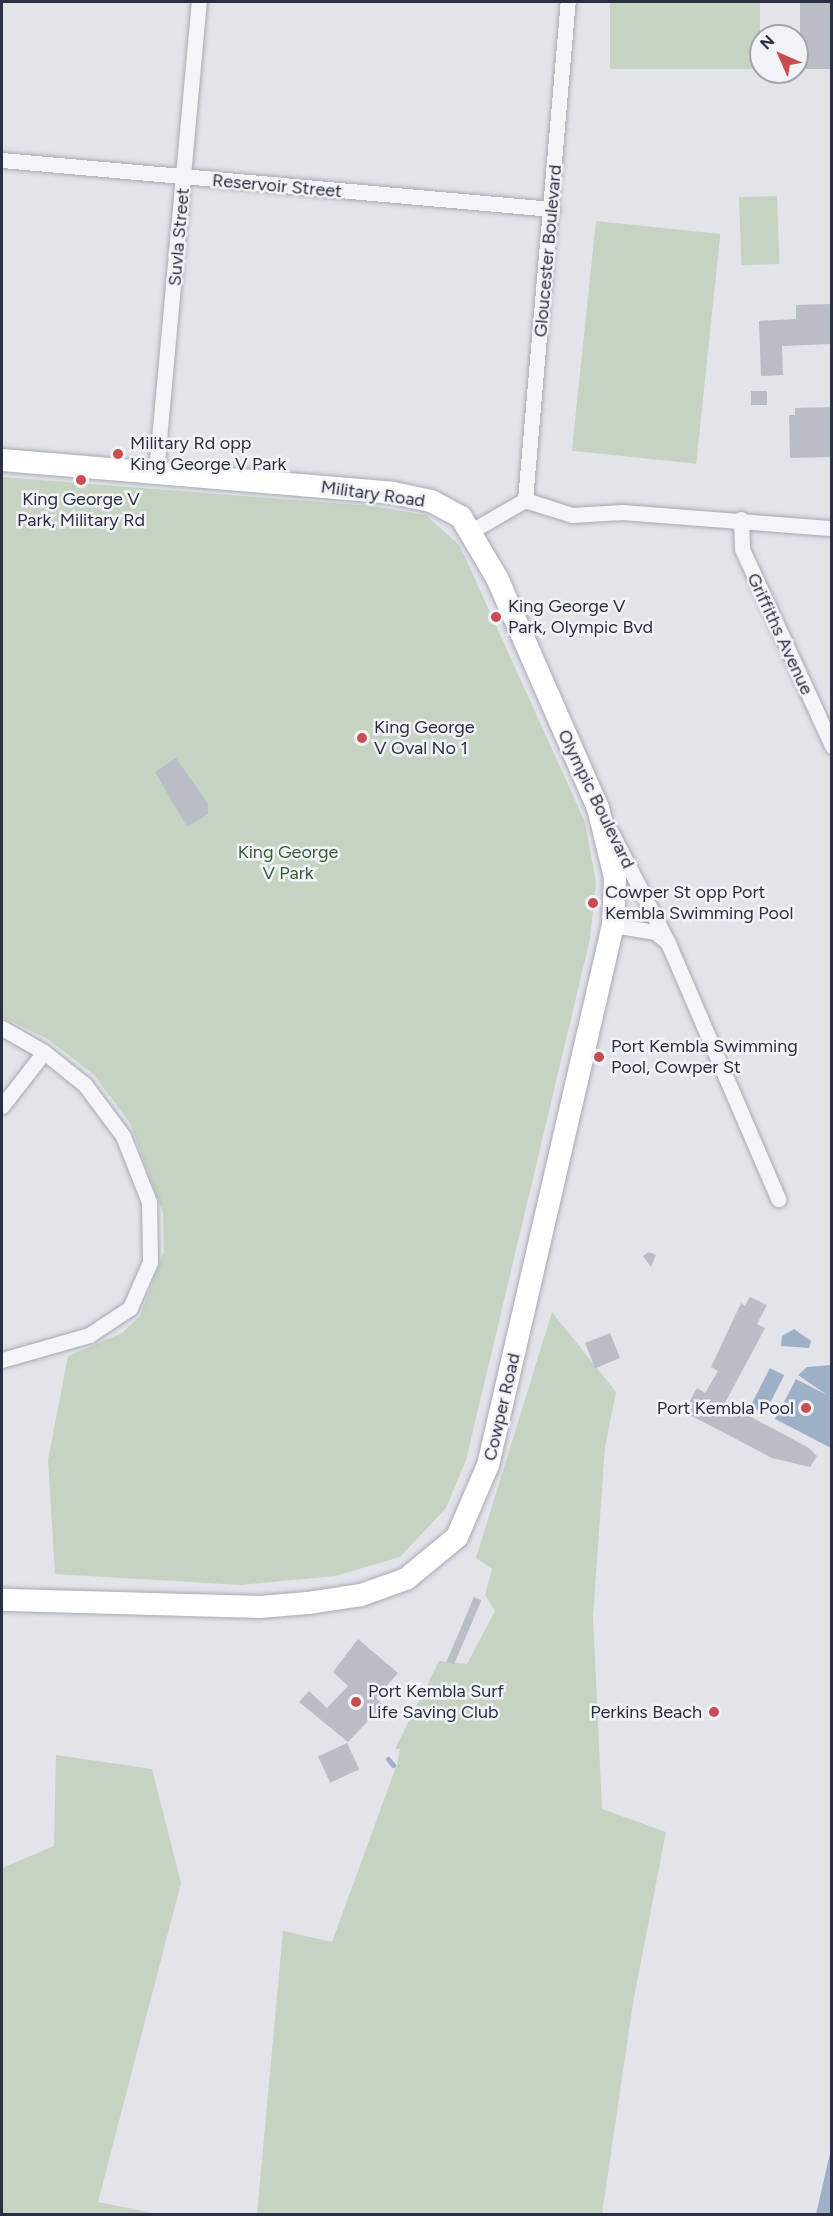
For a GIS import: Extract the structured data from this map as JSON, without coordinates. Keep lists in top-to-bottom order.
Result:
{
  "streets": {
    "main road": ["Military Road", "Olympic Boulevard", "Cowper Road"],
    "street": [
      "Reservoir Street",
      "Suvla Street",
      "Gloucester Boulevard",
      "Griffiths Avenue"
    ]
  },
  "crossings": [
    ["Reservoir Street", "Suvla Street"],
    ["Reservoir Street", "Gloucester Boulevard"],
    ["Suvla Street", "Military Road"],
    ["Military Road", "Olympic Boulevard"],
    ["Olympic Boulevard", "Cowper Road"]
  ],
  "parks": ["King George V Park"],
  "places": [
    "Military Rd opp King George V Park",
    "King George V Park, Military Rd",
    "King George V Park, Olympic Bvd",
    "King George V Oval No 1",
    "Cowper St opp Port Kembla Swimming Pool",
    "Port Kembla Swimming Pool, Cowper St",
    "Port Kembla Pool",
    "Port Kembla Surf Life Saving Club",
    "Perkins Beach"
  ],
  "north": "top left"
}
